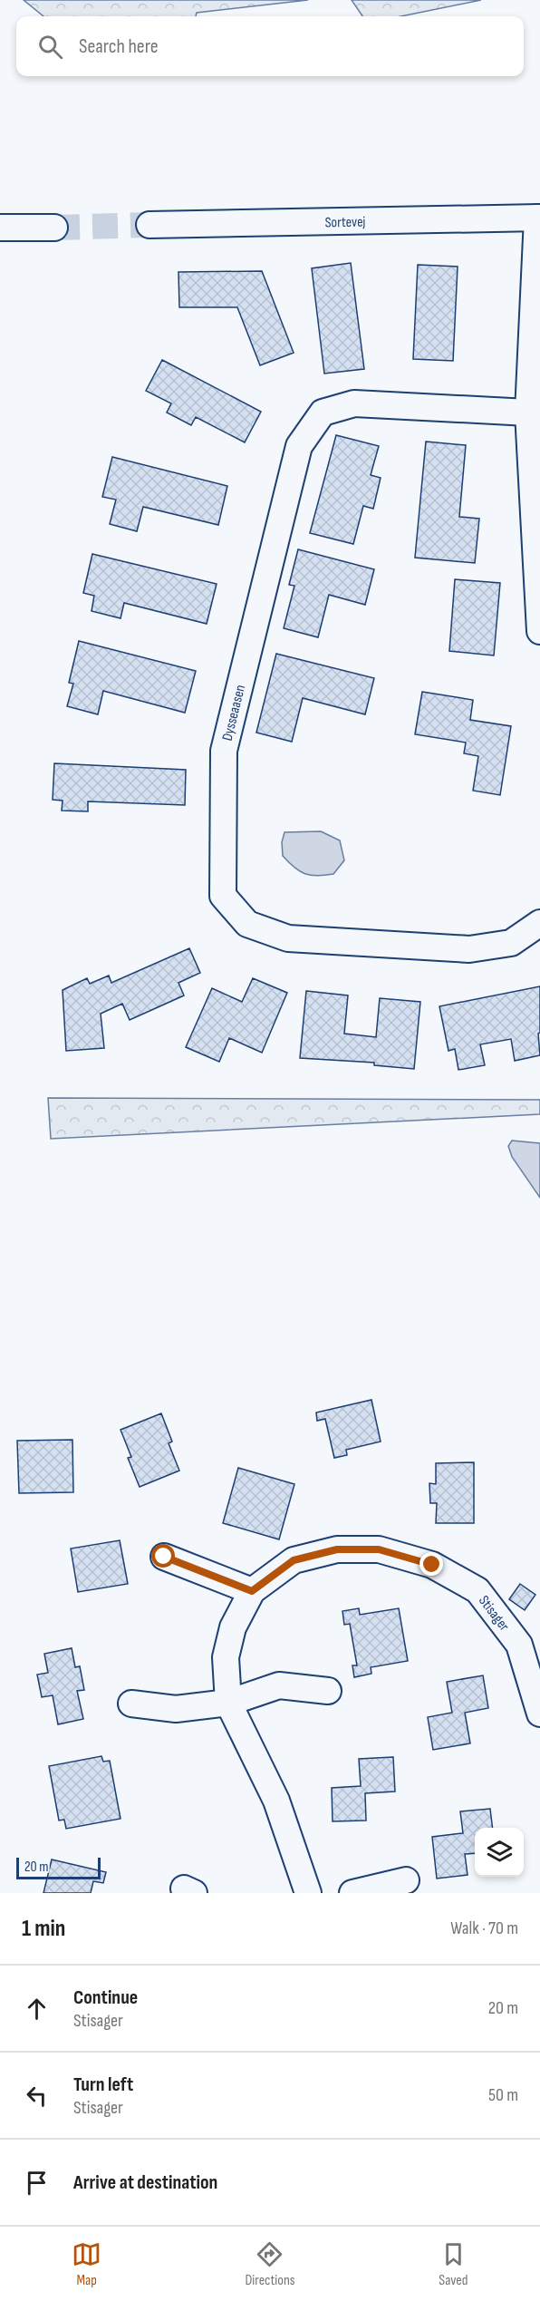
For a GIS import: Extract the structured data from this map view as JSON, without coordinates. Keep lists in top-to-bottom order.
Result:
{
  "streets": {
    "street": ["Sortevej", "Dysseaasen", "Stisager"]
  },
  "scale_bar": "20 m",
  "page": {
    "search": "Search here",
    "scale": "20 m",
    "heading": ["1 min", "Walk · 70 m"],
    "list": [
      ["Continue", "Stisager", "20 m"],
      ["Turn left", "Stisager", "50 m"],
      "Arrive at destination"
    ],
    "nav": ["Map", "Directions", "Saved"]
  }
}
